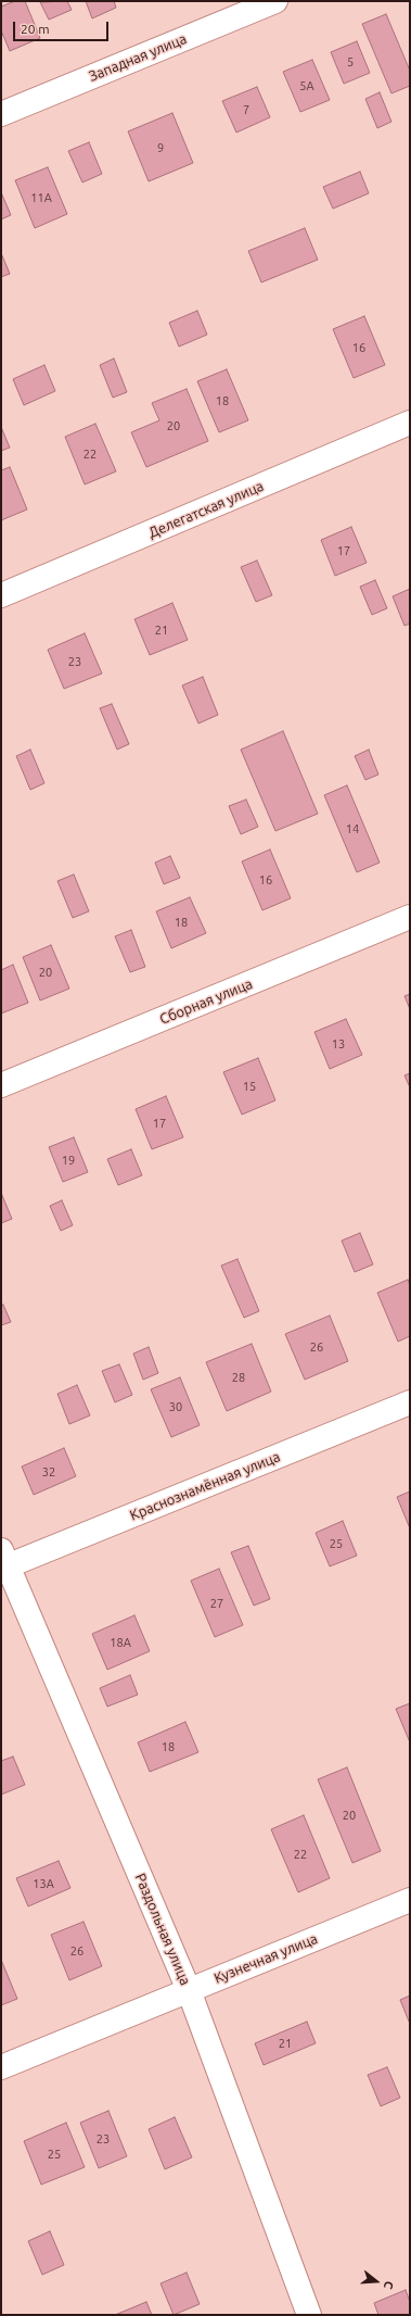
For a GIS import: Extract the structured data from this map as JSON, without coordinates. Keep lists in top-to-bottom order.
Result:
{
  "streets": {
    "street": [
      "Западная улица",
      "Делегатская улица",
      "Сборная улица",
      "Краснознамённая улица",
      "Раздольная улица",
      "Кузнечная улица"
    ]
  },
  "crossings": [
    ["Краснознамённая улица", "Раздольная улица"],
    ["Раздольная улица", "Кузнечная улица"]
  ],
  "house_numbers": [
    "5",
    "5А",
    "7",
    "9",
    "11А",
    "16",
    "18",
    "20",
    "22",
    "17",
    "21",
    "23",
    "14",
    "16",
    "18",
    "20",
    "13",
    "15",
    "17",
    "19",
    "26",
    "28",
    "30",
    "32",
    "25",
    "27",
    "18А",
    "18",
    "20",
    "22",
    "13А",
    "26",
    "21",
    "23",
    "25"
  ],
  "scale_bar": "20 m",
  "north": "right"
}
